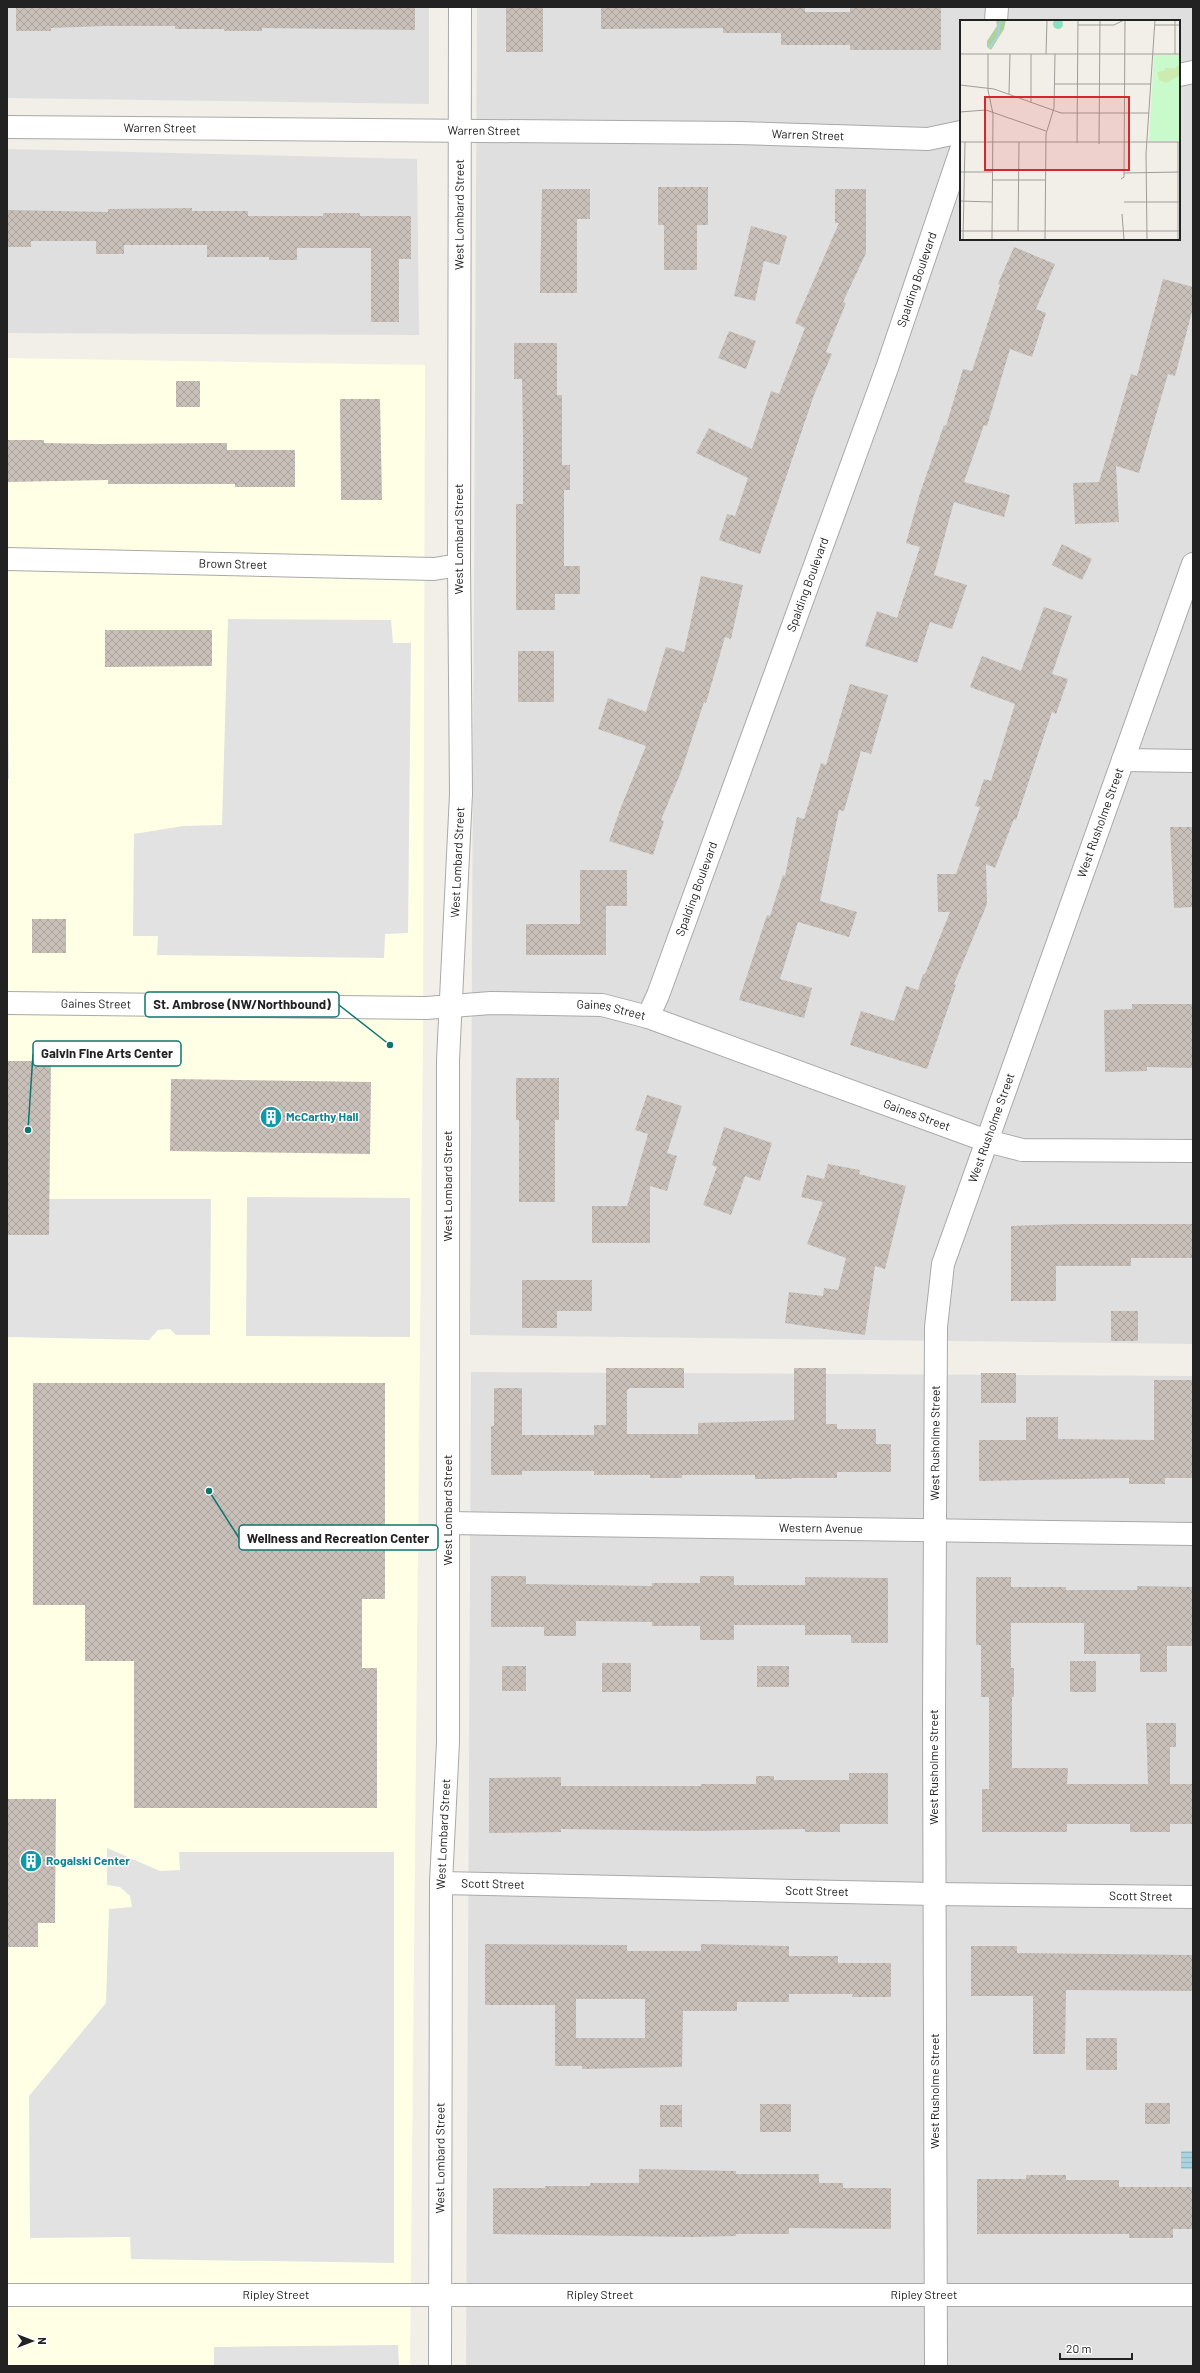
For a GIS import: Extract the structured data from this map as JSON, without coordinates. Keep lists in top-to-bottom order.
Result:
{
  "streets": {
    "street": [
      "Warren Street",
      "West Lombard Street",
      "Spalding Boulevard",
      "Brown Street",
      "West Rusholme Street",
      "Gaines Street",
      "Western Avenue",
      "Scott Street",
      "Ripley Street"
    ]
  },
  "crossings": [
    ["Warren Street", "West Lombard Street"],
    ["West Lombard Street", "Brown Street"],
    ["West Lombard Street", "Gaines Street"],
    ["West Lombard Street", "Western Avenue"],
    ["West Lombard Street", "Scott Street"],
    ["West Lombard Street", "Ripley Street"],
    ["Spalding Boulevard", "Gaines Street"],
    ["West Rusholme Street", "Gaines Street"],
    ["West Rusholme Street", "Western Avenue"],
    ["West Rusholme Street", "Scott Street"],
    ["West Rusholme Street", "Ripley Street"]
  ],
  "places": {
    "other": ["St. Ambrose (NW/Northbound)", "Galvin Fine Arts Center", "Wellness and Recreation Center"],
    "building": ["McCarthy Hall", "Rogalski Center"]
  },
  "scale_bar": "20 m",
  "north": "right"
}
